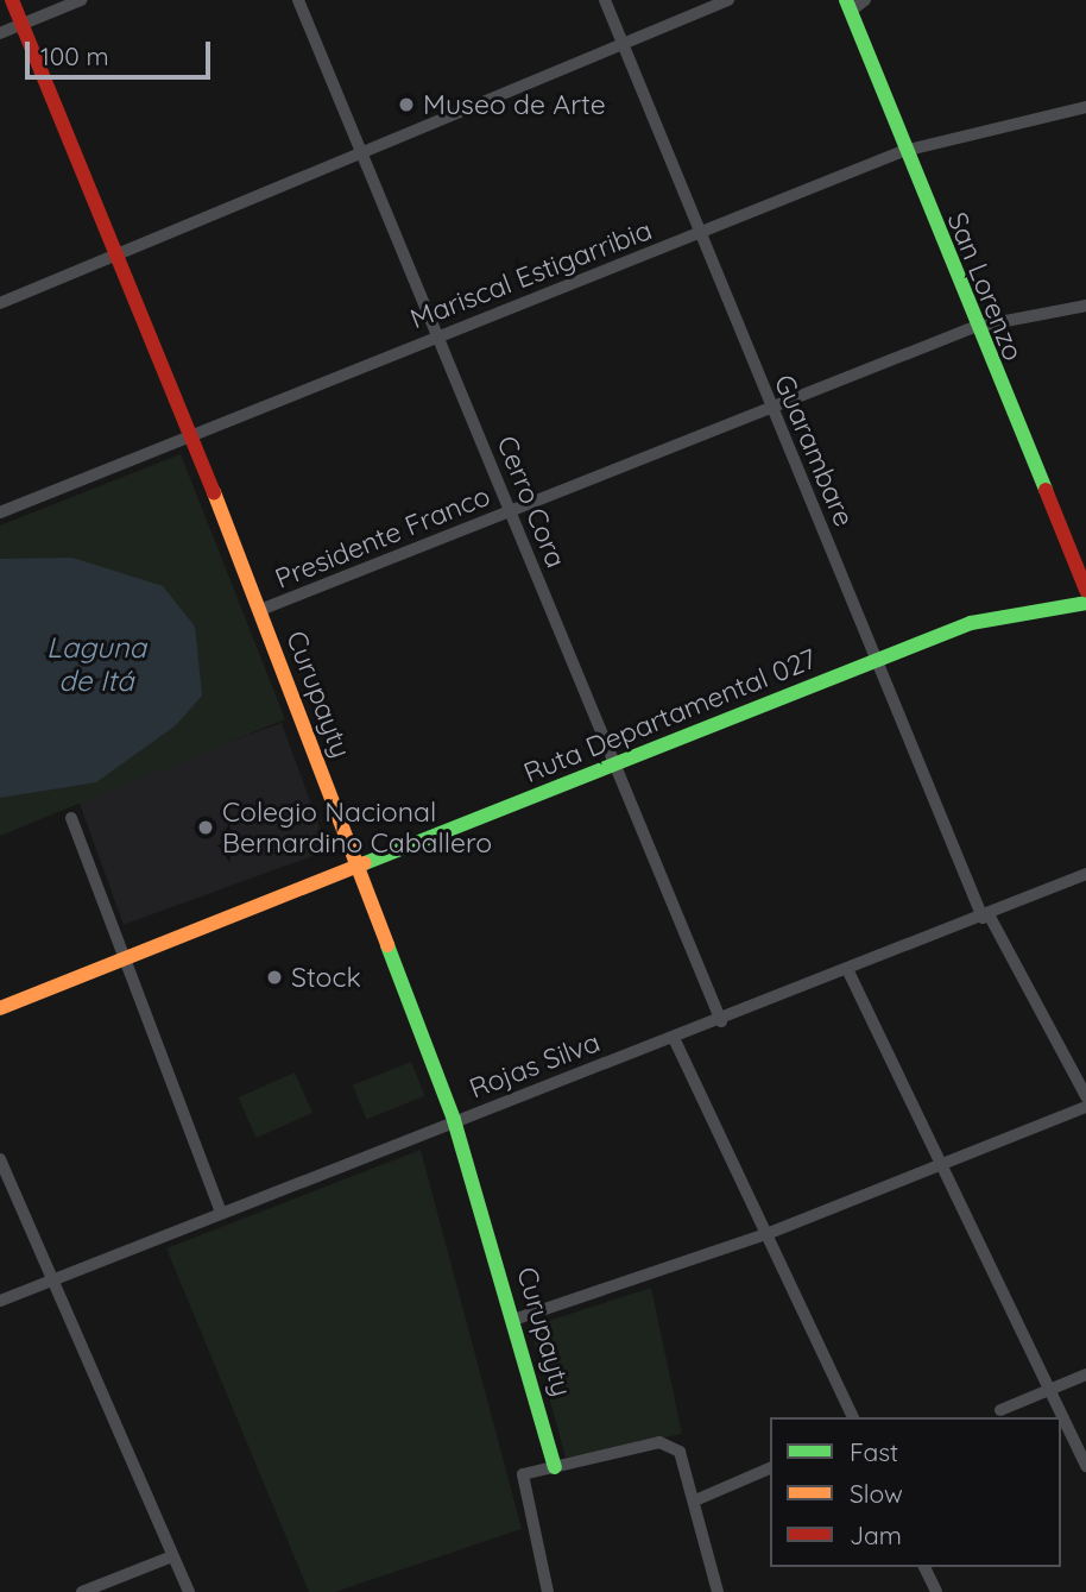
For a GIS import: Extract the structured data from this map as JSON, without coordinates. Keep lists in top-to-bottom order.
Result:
{
  "streets": {
    "street": [
      "Mariscal Estigarribia",
      "San Lorenzo",
      "Guarambare",
      "Cerro Cora",
      "Presidente Franco",
      "Curupayty",
      "Ruta Departamental 027",
      "Rojas Silva"
    ]
  },
  "crossings": [
    ["Mariscal Estigarribia", "San Lorenzo"],
    ["Mariscal Estigarribia", "Guarambare"],
    ["Mariscal Estigarribia", "Cerro Cora"],
    ["Mariscal Estigarribia", "Curupayty"],
    ["San Lorenzo", "Presidente Franco"],
    ["Guarambare", "Presidente Franco"],
    ["Guarambare", "Ruta Departamental 027"],
    ["Guarambare", "Rojas Silva"],
    ["Cerro Cora", "Presidente Franco"],
    ["Cerro Cora", "Ruta Departamental 027"],
    ["Cerro Cora", "Rojas Silva"],
    ["Presidente Franco", "Curupayty"],
    ["Curupayty", "Ruta Departamental 027"],
    ["Curupayty", "Rojas Silva"]
  ],
  "water": ["Laguna de Itá"],
  "places": ["Museo de Arte", "Colegio Nacional Bernardino Caballero", "Stock"],
  "legend": ["Fast", "Slow", "Jam"],
  "scale_bar": "100 m"
}
